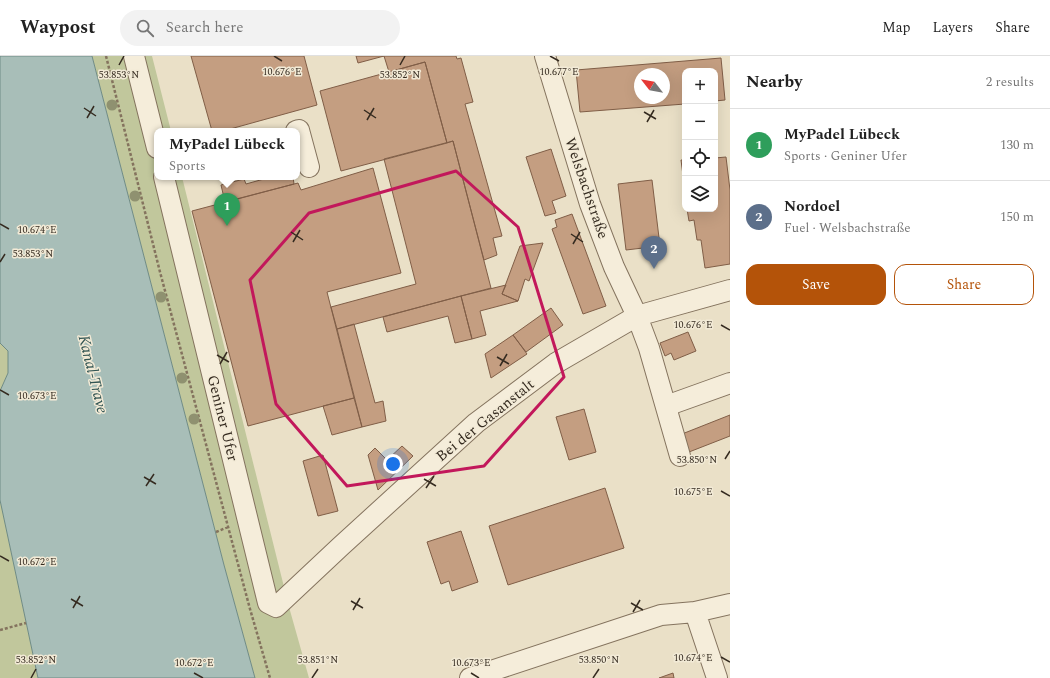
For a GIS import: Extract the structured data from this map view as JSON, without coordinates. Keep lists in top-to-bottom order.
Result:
{
  "streets": {
    "street": ["Welsbachstraße", "Geniner Ufer", "Bei der Gasanstalt"]
  },
  "crossings": [
    ["Welsbachstraße", "Bei der Gasanstalt"],
    ["Geniner Ufer", "Bei der Gasanstalt"]
  ],
  "water": ["Kanal-Trave"],
  "north": "top left",
  "page": {
    "header": "Waypost",
    "search": "Search here",
    "nav": ["Map", "Layers", "Share"],
    "heading": ["Nearby", "2 results"],
    "map_buttons": ["+", "−"],
    "list": [
      {
        "mark": "1",
        "name": "MyPadel Lübeck",
        "note": "Sports · Geniner Ufer",
        "value": "130 m"
      },
      {
        "mark": "2",
        "name": "Nordoel",
        "note": "Fuel · Welsbachstraße",
        "value": "150 m"
      }
    ],
    "popup": ["MyPadel Lübeck", "Sports"],
    "pins": ["1", "2"],
    "buttons": ["Save", "Share"]
  },
  "coordinates": [
    "10.676°E",
    "10.677°E",
    "53.853°N",
    "53.852°N",
    "10.674°E",
    "10.673°E",
    "53.850°N",
    "10.675°E",
    "10.672°E",
    "53.851°N"
  ]
}
